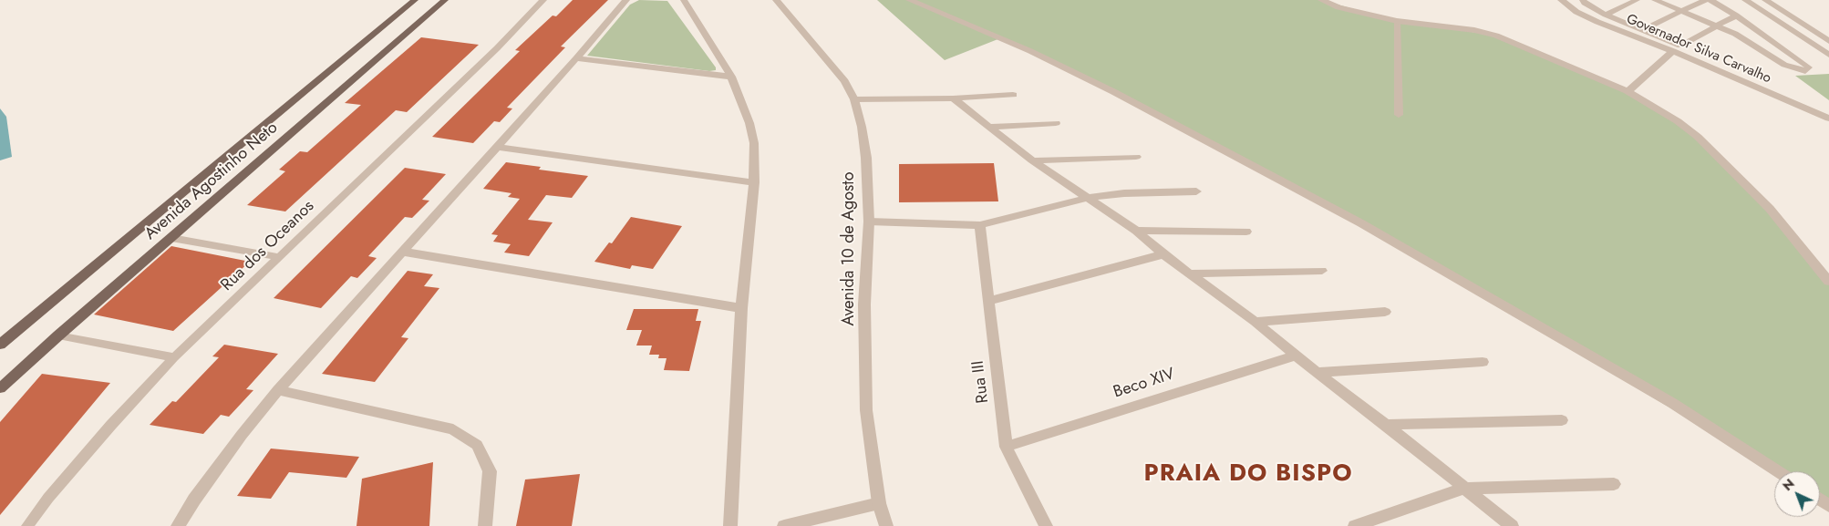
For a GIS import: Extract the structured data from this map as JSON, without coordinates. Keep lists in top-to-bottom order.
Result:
{
  "streets": {
    "main road": ["Avenida Agostinho Neto"],
    "street": [
      "Governador Silva Carvalho",
      "Avenida 10 de Agosto",
      "Rua III",
      "Beco XIV"
    ],
    "lane": ["Rua dos Oceanos"]
  },
  "crossings": [
    ["Rua III", "Beco XIV"]
  ],
  "districts": ["PRAIA DO BISPO"],
  "north": "top left"
}
